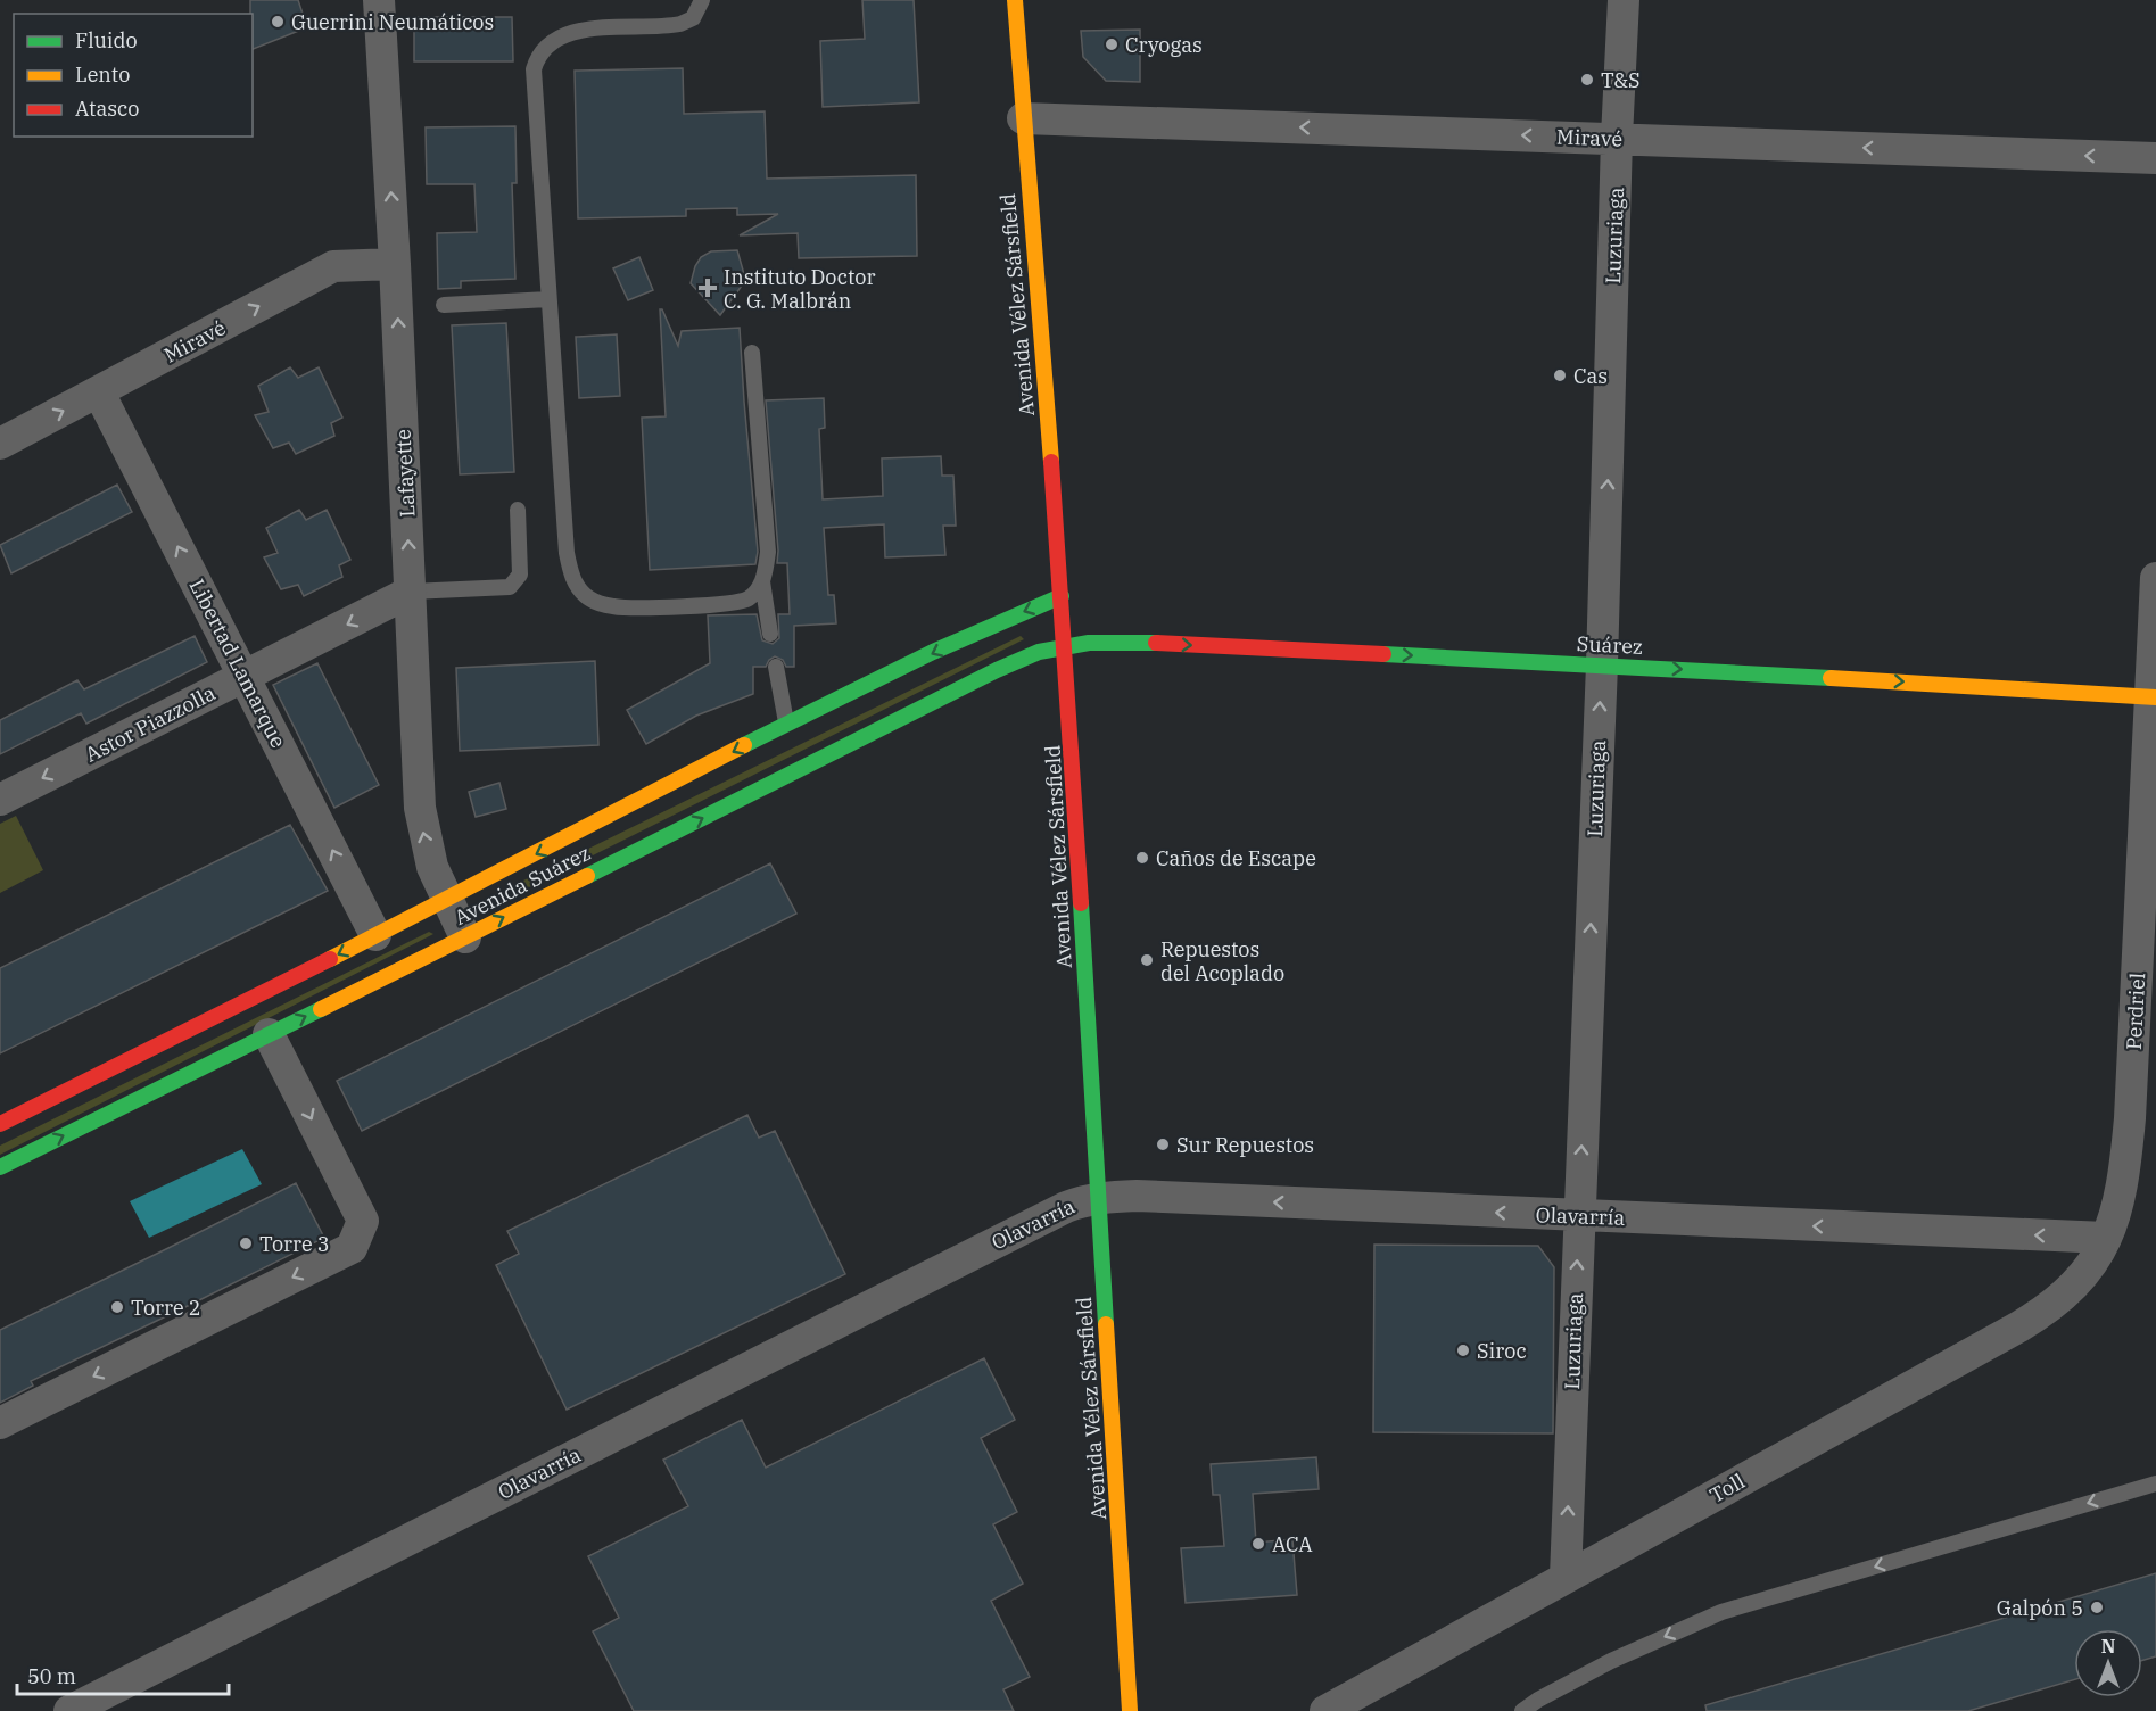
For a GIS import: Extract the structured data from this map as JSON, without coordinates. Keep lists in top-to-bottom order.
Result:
{
  "streets": {
    "street": [
      "Miravé",
      "Luzuriaga",
      "Avenida Vélez Sársfield",
      "Lafayette",
      "Suárez",
      "Libertad Lamarque",
      "Astor Piazzolla",
      "Avenida Suárez",
      "Perdriel",
      "Olavarría",
      "Toll"
    ]
  },
  "crossings": [
    ["Miravé", "Luzuriaga"],
    ["Miravé", "Avenida Vélez Sársfield"],
    ["Miravé", "Lafayette"],
    ["Miravé", "Libertad Lamarque"],
    ["Luzuriaga", "Suárez"],
    ["Luzuriaga", "Olavarría"],
    ["Luzuriaga", "Toll"],
    ["Avenida Vélez Sársfield", "Suárez"],
    ["Avenida Vélez Sársfield", "Avenida Suárez"],
    ["Avenida Vélez Sársfield", "Olavarría"],
    ["Lafayette", "Astor Piazzolla"],
    ["Lafayette", "Avenida Suárez"],
    ["Suárez", "Avenida Suárez"],
    ["Suárez", "Perdriel"],
    ["Libertad Lamarque", "Astor Piazzolla"],
    ["Libertad Lamarque", "Avenida Suárez"],
    ["Perdriel", "Olavarría"],
    ["Perdriel", "Toll"],
    ["Olavarría", "Toll"]
  ],
  "one_way": [
    "Luzuriaga",
    "Lafayette",
    "Suárez",
    "Libertad Lamarque",
    "Astor Piazzolla",
    "Olavarría"
  ],
  "places": {
    "other": [
      "Guerrini Neumáticos",
      "Cryogas",
      "T&S",
      "Cas",
      "Caños de Escape",
      "Repuestos del Acoplado",
      "Sur Repuestos",
      "Torre 3",
      "Torre 2",
      "Siroc",
      "ACA",
      "Galpón 5"
    ],
    "health": ["Instituto Doctor C. G. Malbrán"]
  },
  "legend": ["Fluido", "Lento", "Atasco"],
  "scale_bar": "50 m",
  "north": "top"
}
